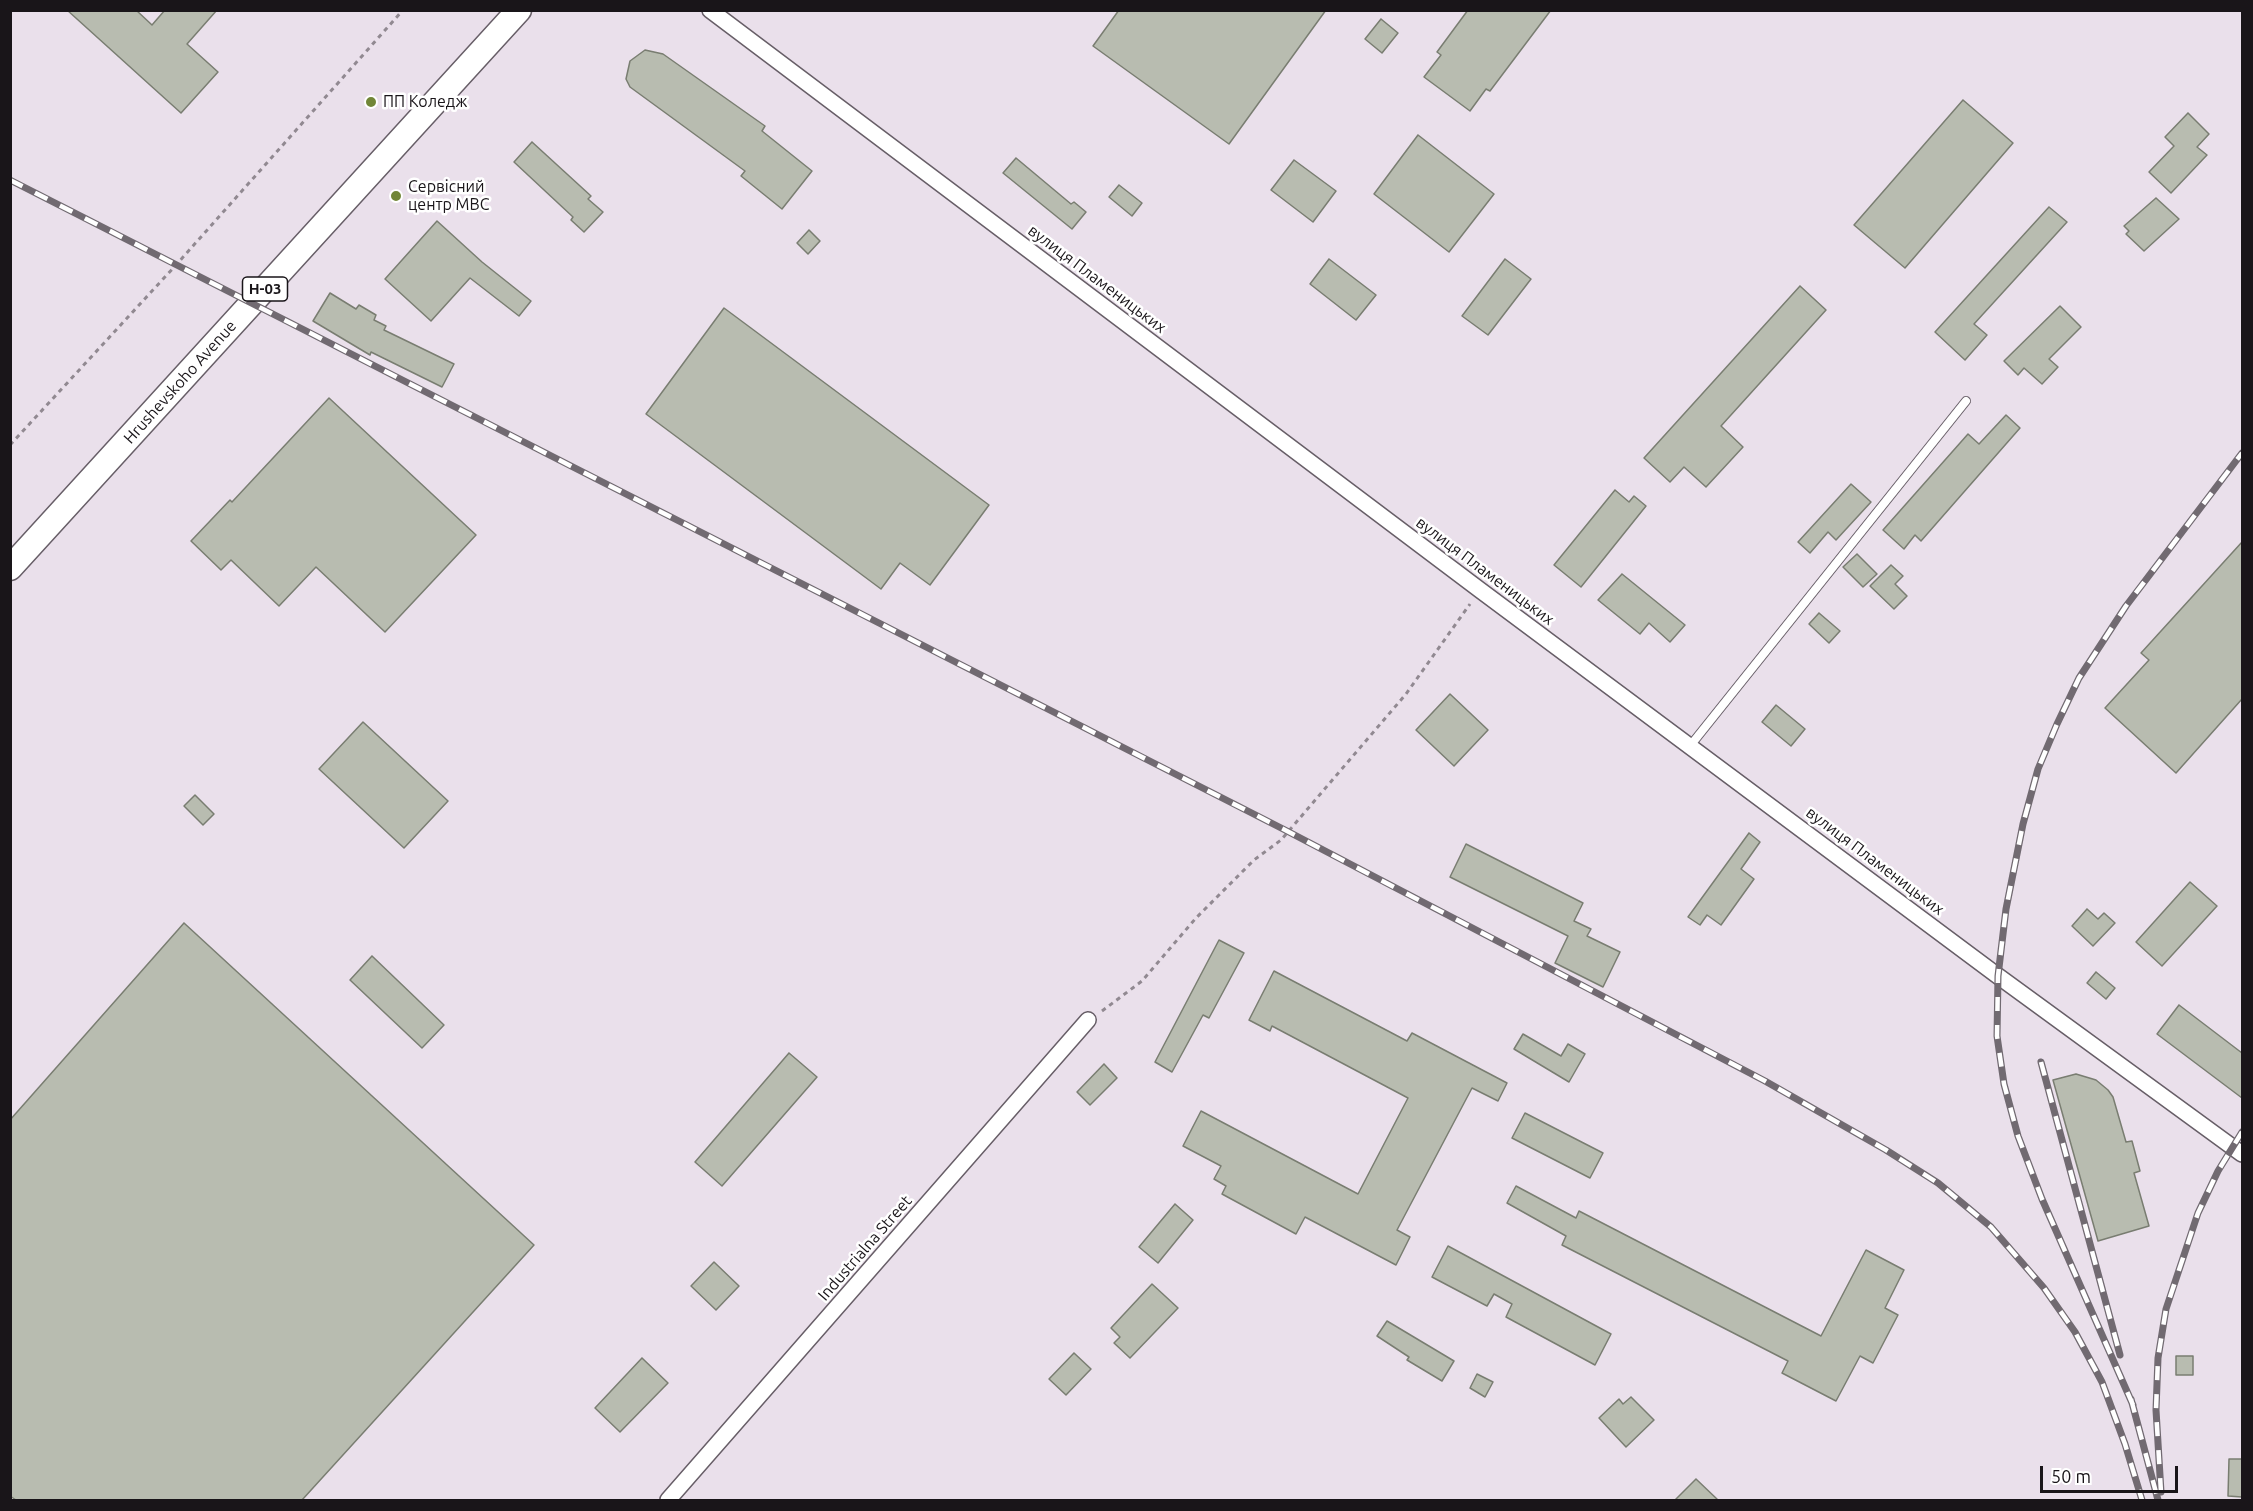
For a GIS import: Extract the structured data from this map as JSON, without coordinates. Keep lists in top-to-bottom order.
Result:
{
  "streets": {
    "main road": ["Н-03", "Hrushevskoho Avenue"],
    "street": ["вулиця Пламеницьких", "Industrialna Street"]
  },
  "places": ["ПП Коледж", "Сервісний центр МВС"],
  "scale_bar": "50 m"
}
